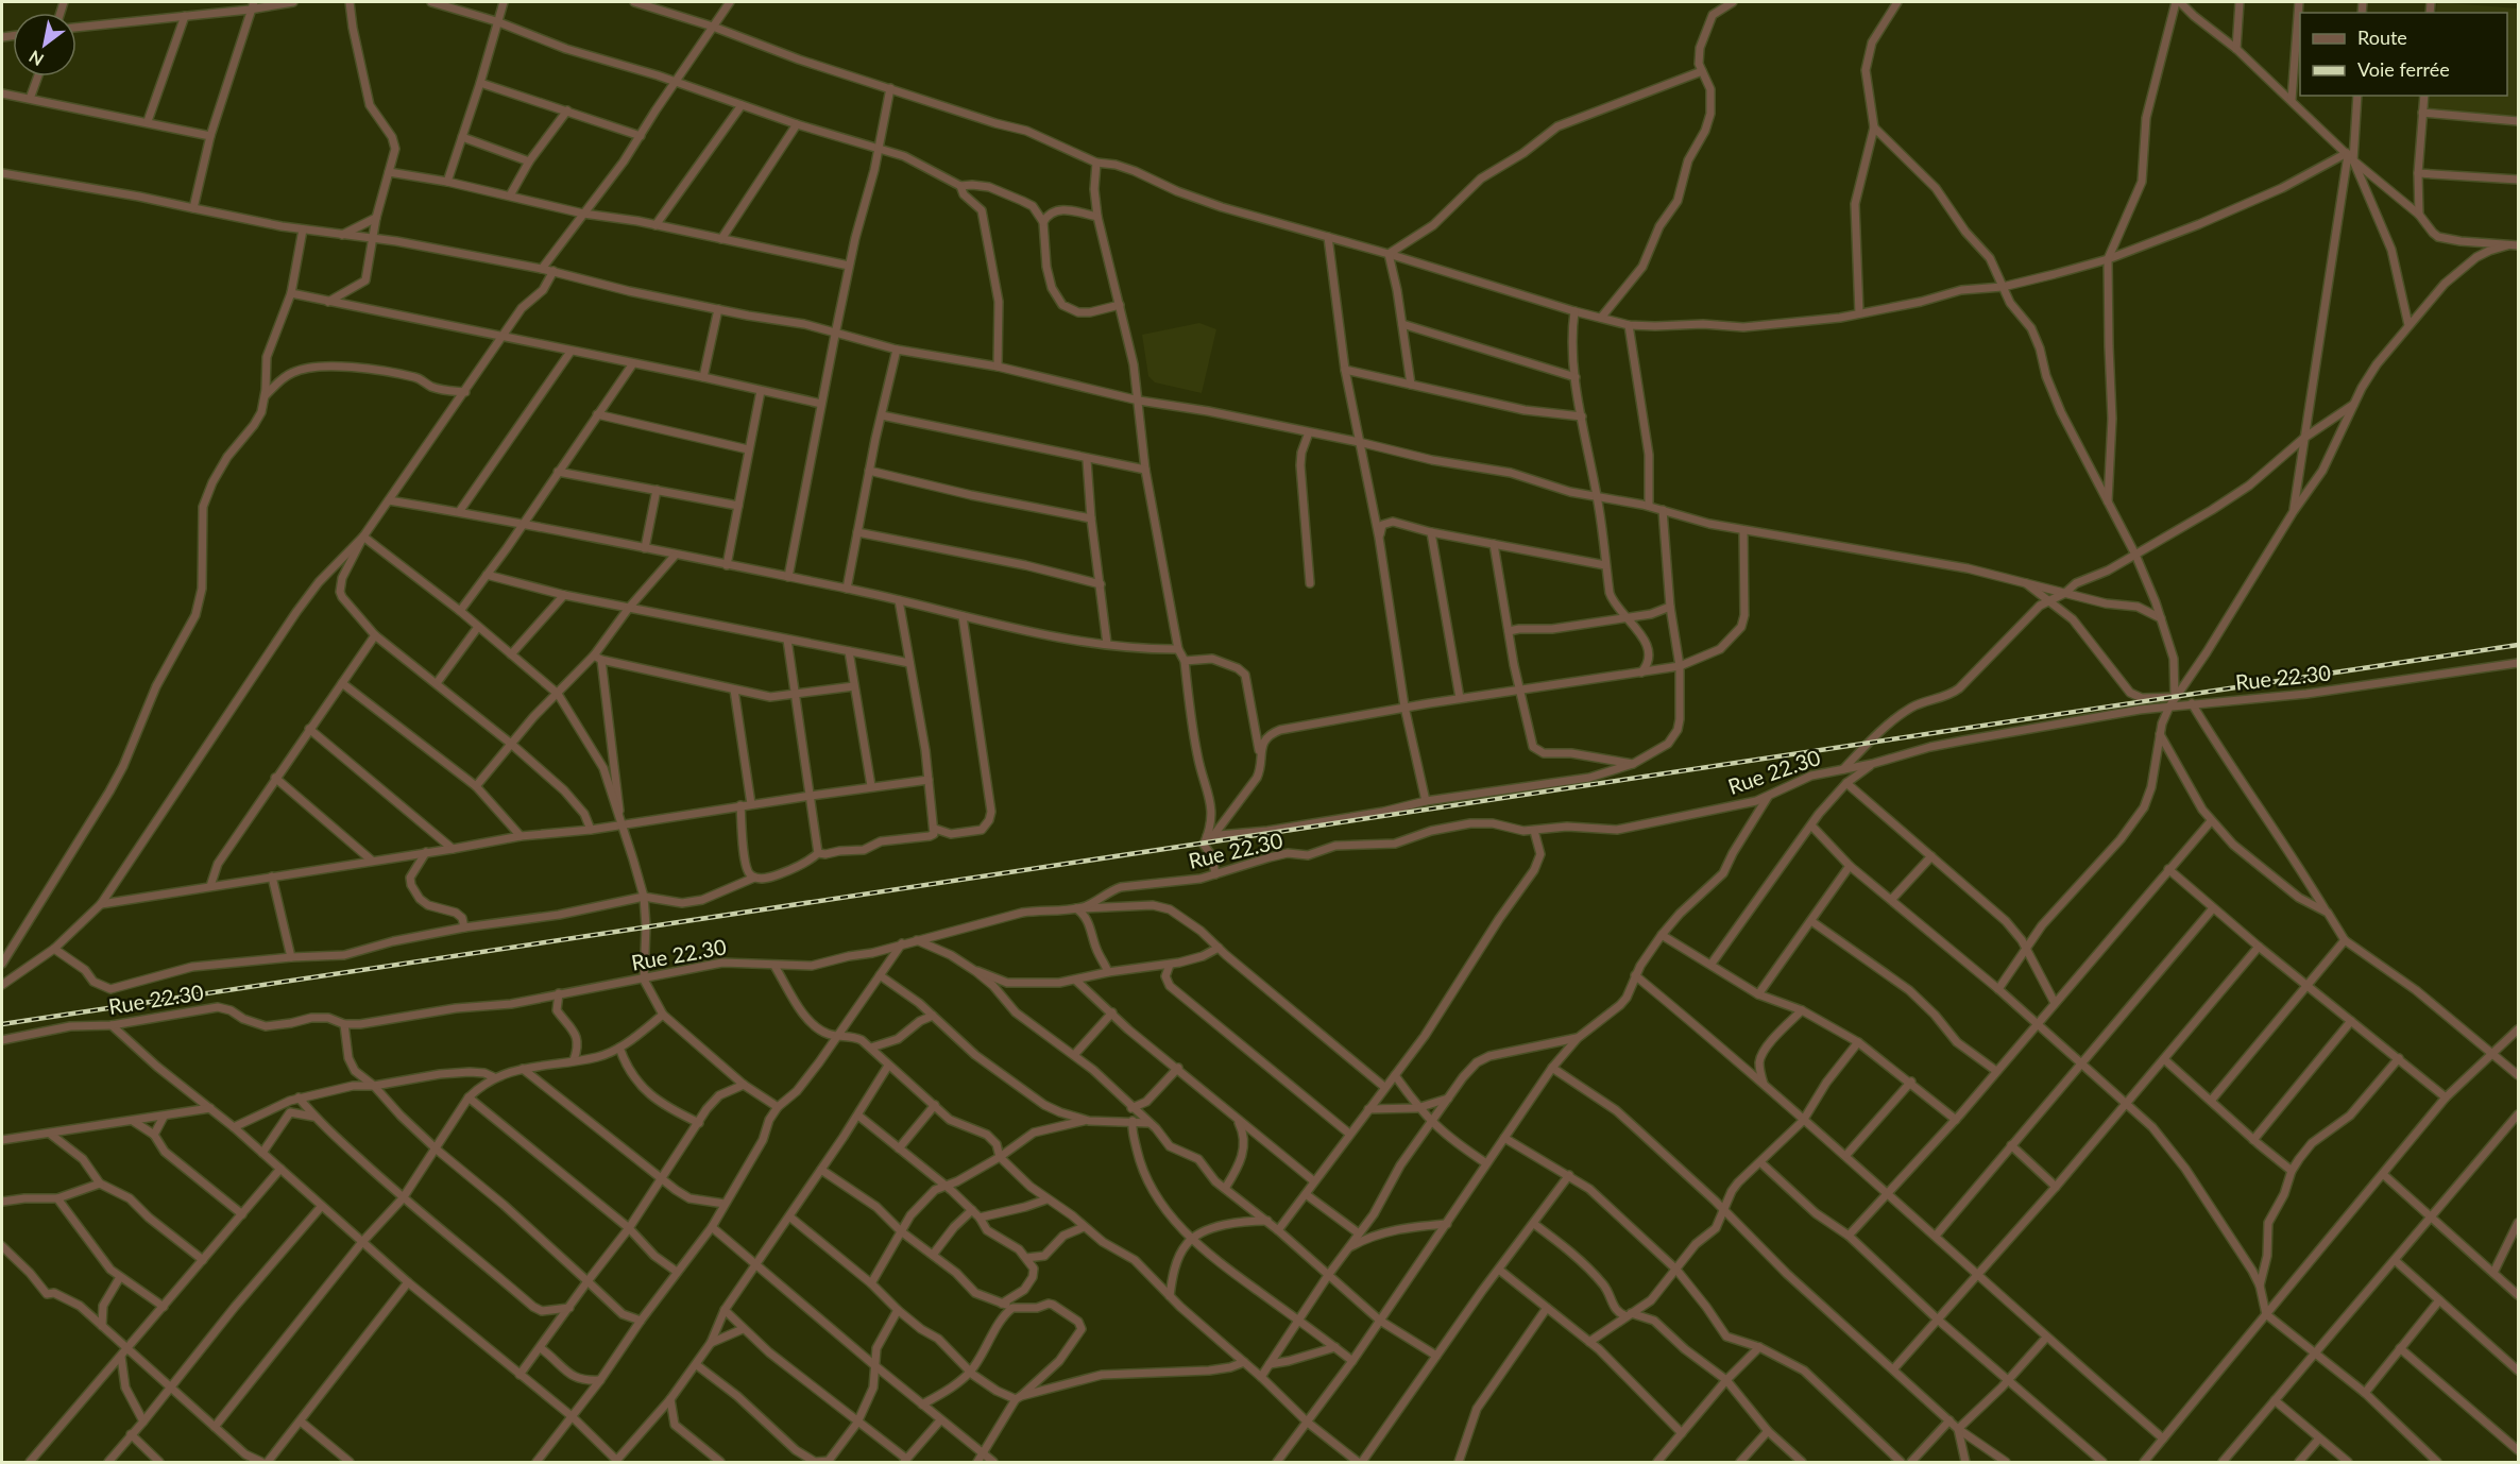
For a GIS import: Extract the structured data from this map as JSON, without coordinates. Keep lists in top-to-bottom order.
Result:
{
  "streets": {
    "street": ["Rue 22.30"]
  },
  "legend": ["Route", "Voie ferrée"],
  "north": "bottom left"
}
